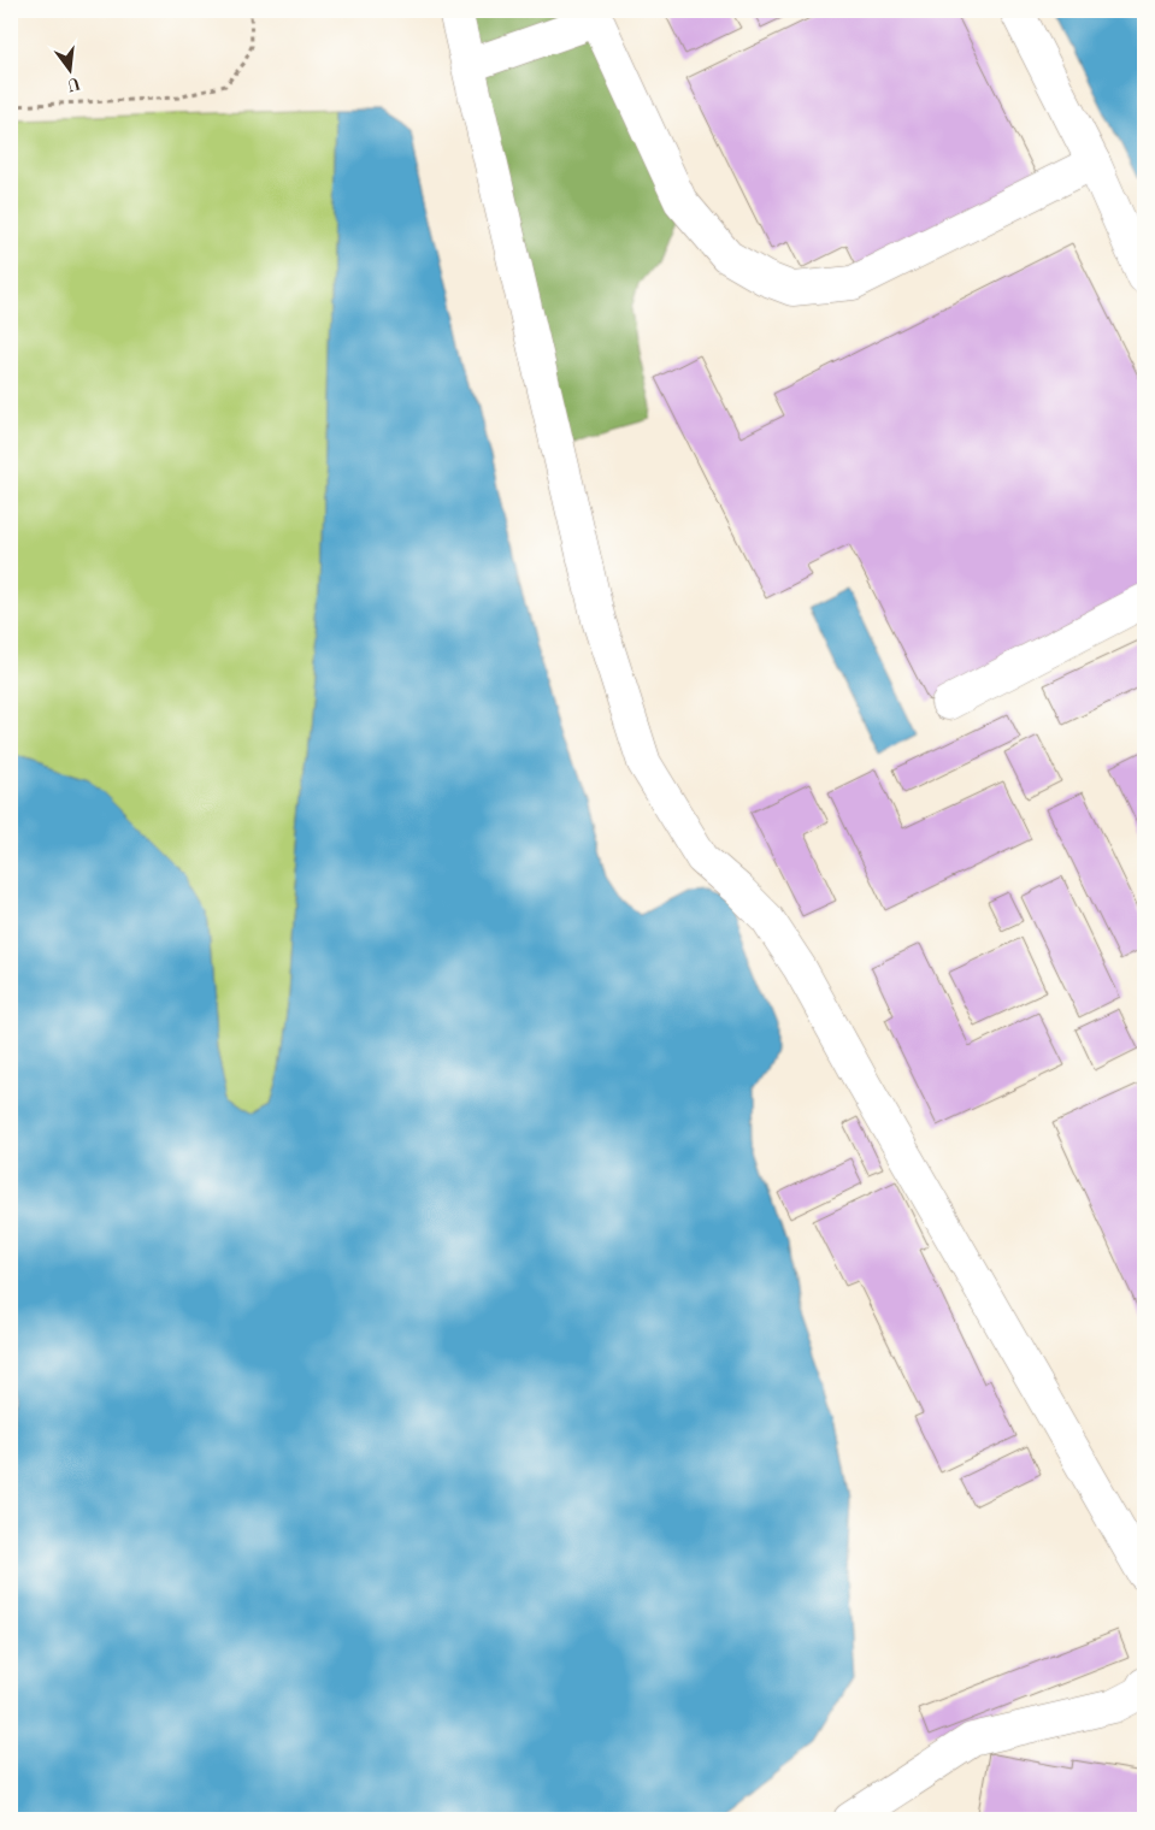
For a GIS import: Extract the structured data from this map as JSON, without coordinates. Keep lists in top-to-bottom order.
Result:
{
  "north": "bottom"
}
